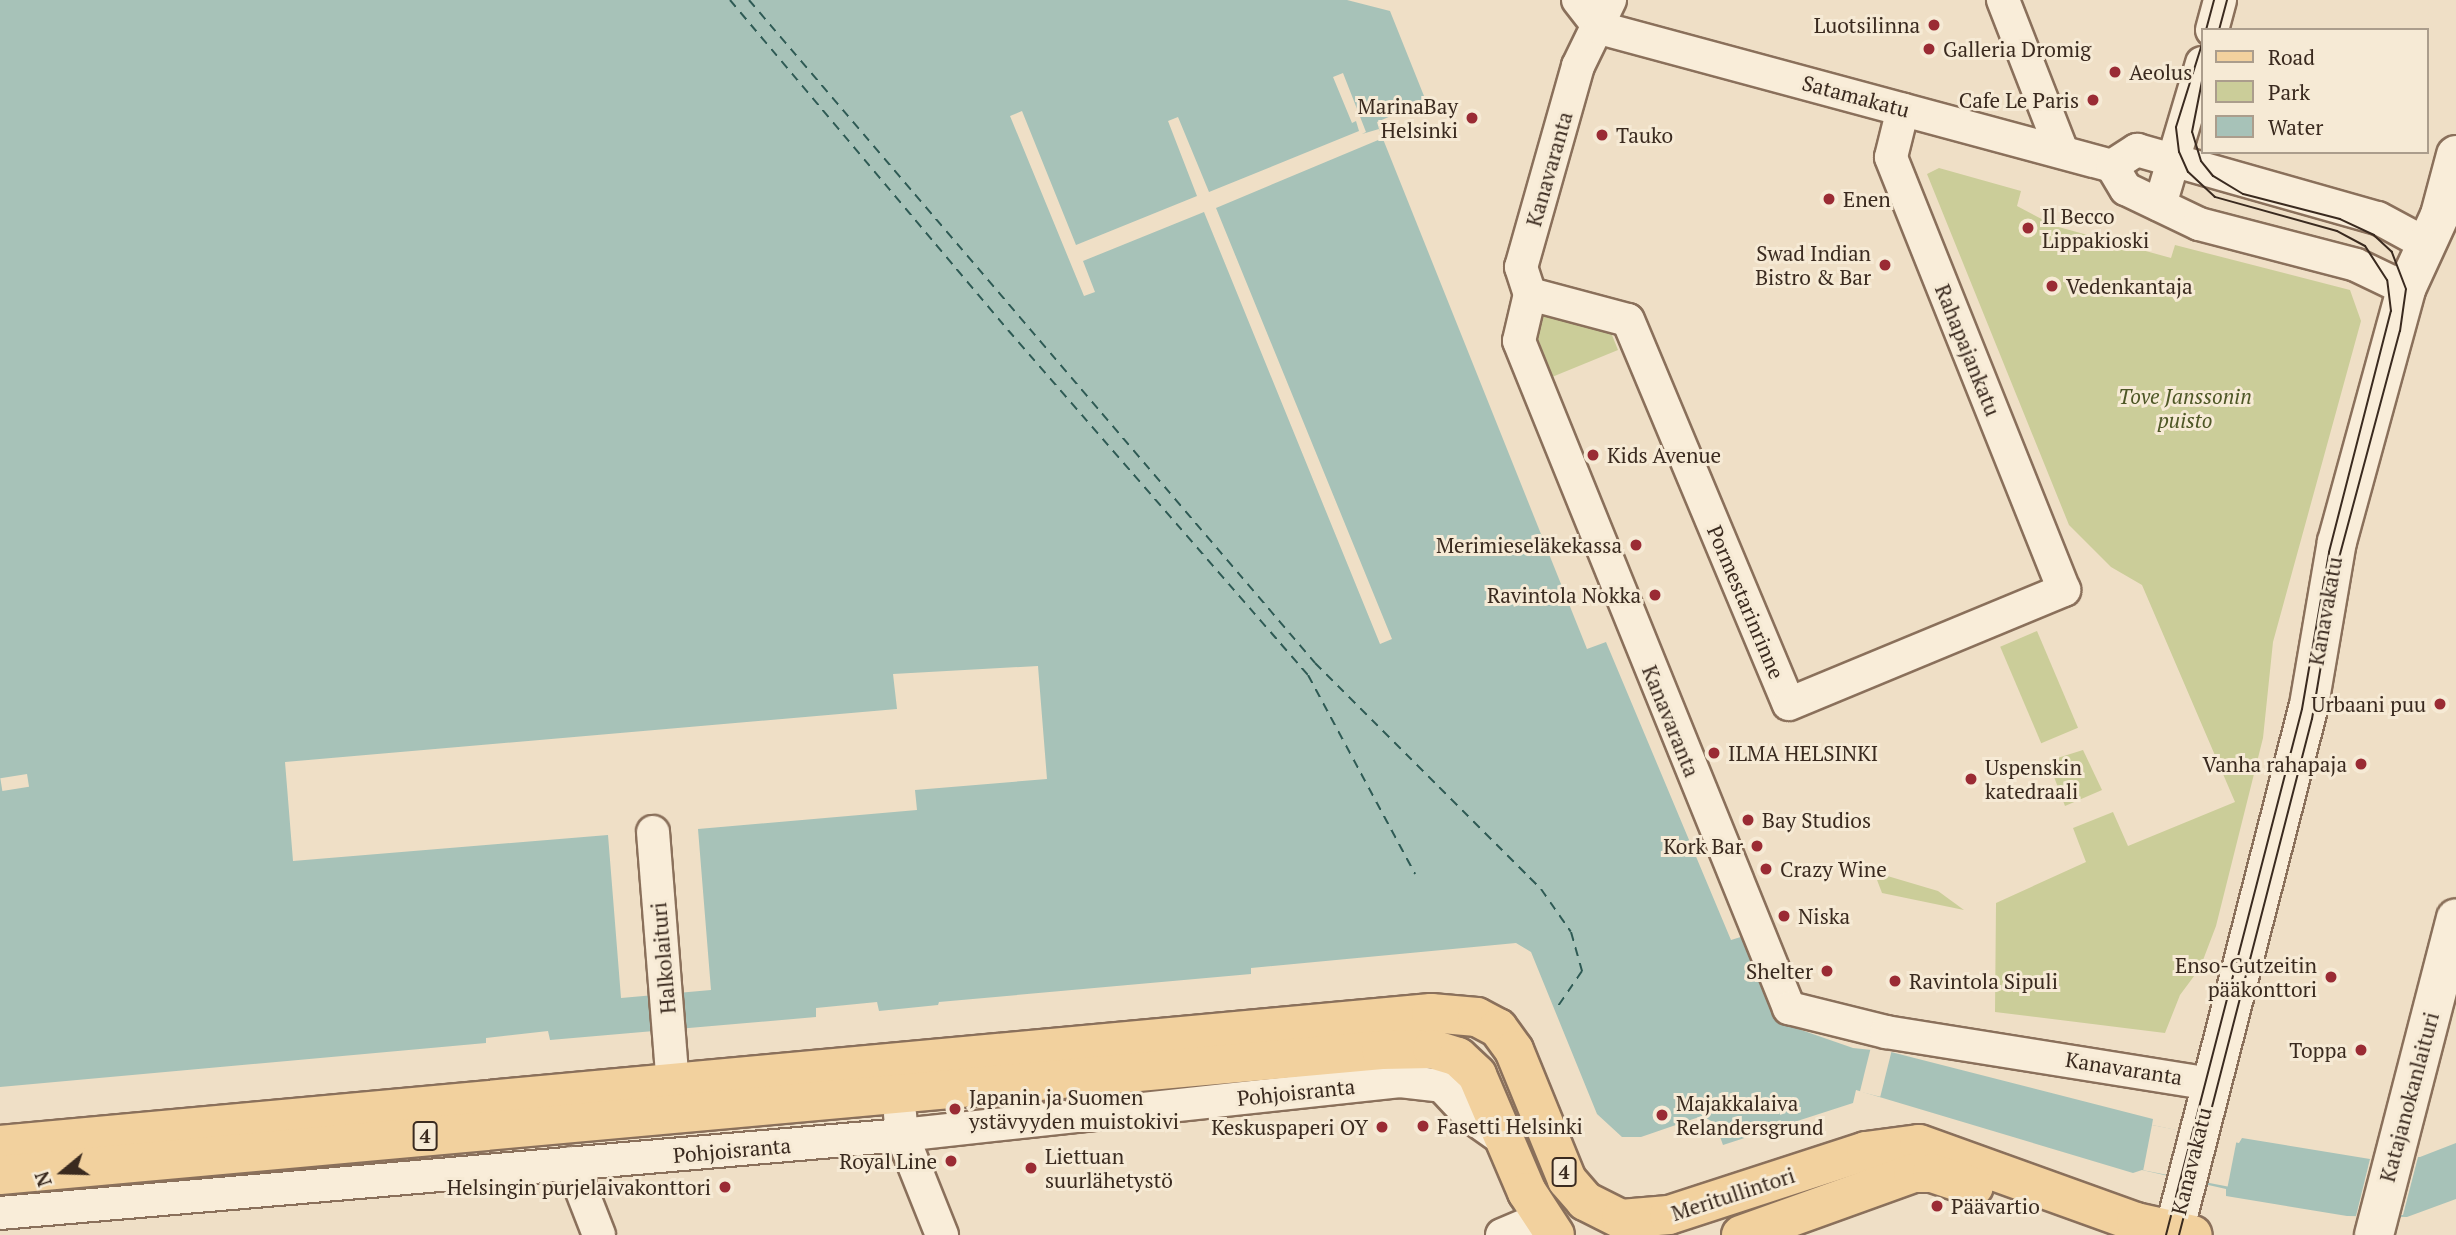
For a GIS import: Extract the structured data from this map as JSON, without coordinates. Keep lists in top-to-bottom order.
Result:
{
  "streets": {
    "main road": [
      "Kanavakatu",
      "Pohjoisranta",
      "Katajanokanlaituri",
      "4",
      "Meritullintori"
    ],
    "street": [
      "Satamakatu",
      "Kanavaranta",
      "Rahapajankatu",
      "Pormestarinrinne",
      "Halkolaituri"
    ]
  },
  "crossings": [
    ["Satamakatu", "Kanavaranta"],
    ["Satamakatu", "Rahapajankatu"],
    ["Kanavaranta", "Pormestarinrinne"],
    ["Kanavaranta", "Kanavakatu"],
    ["Rahapajankatu", "Pormestarinrinne"],
    ["Kanavakatu", "4"],
    ["Halkolaituri", "Pohjoisranta"],
    ["Pohjoisranta", "4"],
    ["Pohjoisranta", "Meritullintori"],
    ["4", "Meritullintori"]
  ],
  "parks": ["Tove Janssonin puisto"],
  "places": [
    "Luotsilinna",
    "Galleria Dromig",
    "Aeolus",
    "Cafe Le Paris",
    "MarinaBay Helsinki",
    "Tauko",
    "Enen",
    "Il Becco Lippakioski",
    "Swad Indian Bistro & Bar",
    "Vedenkantaja",
    "Kids Avenue",
    "Merimieseläkekassa",
    "Ravintola Nokka",
    "Urbaani puu",
    "ILMA HELSINKI",
    "Vanha rahapaja",
    "Uspenskin katedraali",
    "Bay Studios",
    "Kork Bar",
    "Crazy Wine",
    "Niska",
    "Shelter",
    "Enso-Gutzeitin pääkonttori",
    "Ravintola Sipuli",
    "Toppa",
    "Japanin ja Suomen ystävyyden muistokivi",
    "Majakkalaiva Relandersgrund",
    "Fasetti Helsinki",
    "Keskuspaperi OY",
    "Royal Line",
    "Liettuan suurlähetystö",
    "Helsingin purjelaivakonttori",
    "Päävartio"
  ],
  "legend": ["Road", "Park", "Water"],
  "north": "left"
}
